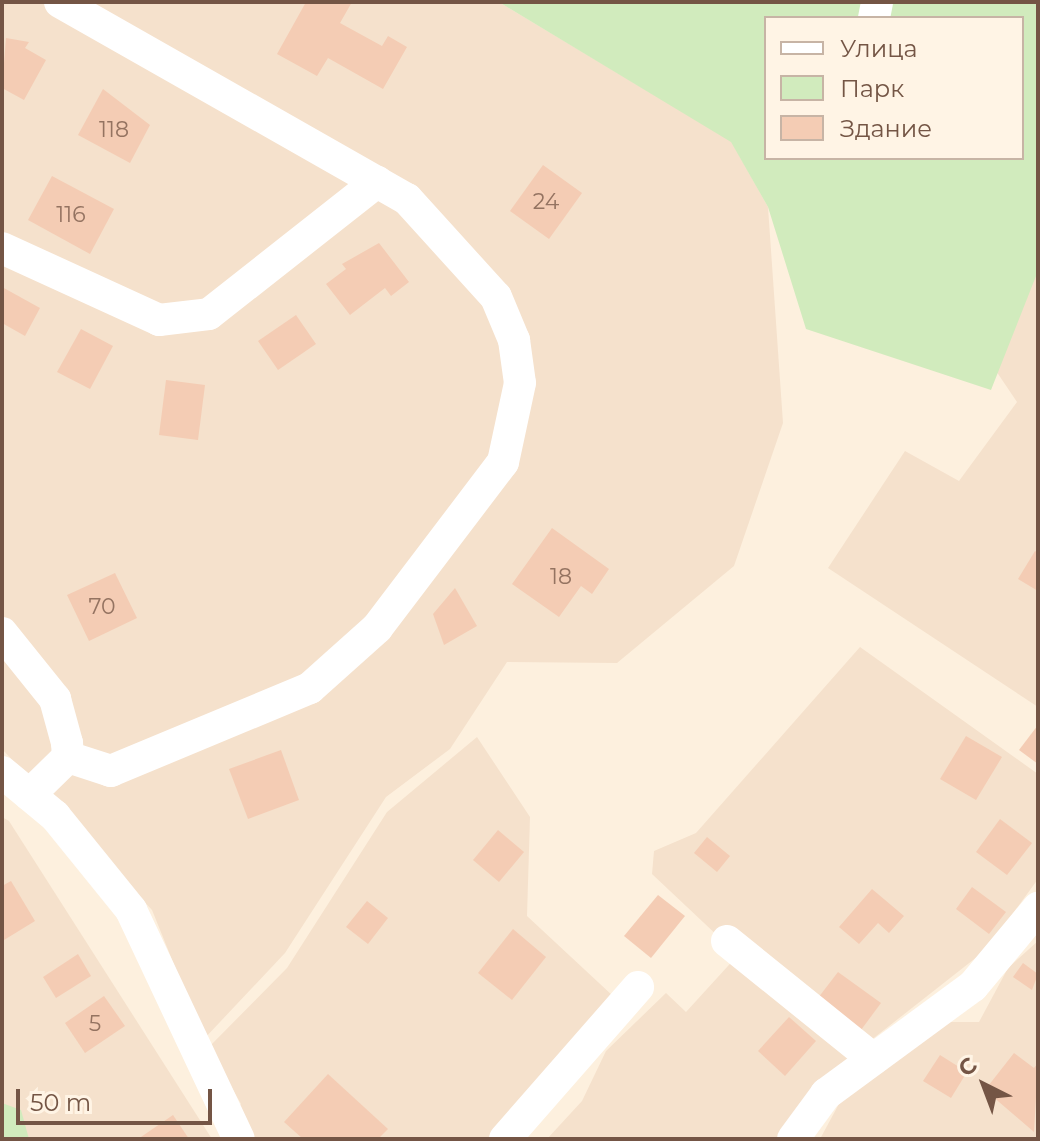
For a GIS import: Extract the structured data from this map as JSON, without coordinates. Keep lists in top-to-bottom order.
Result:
{
  "house_numbers": [
    "118",
    "24",
    "116",
    "18",
    "70",
    "5"
  ],
  "legend": ["Улица", "Парк", "Здание"],
  "scale_bar": "50 m",
  "north": "top left"
}
